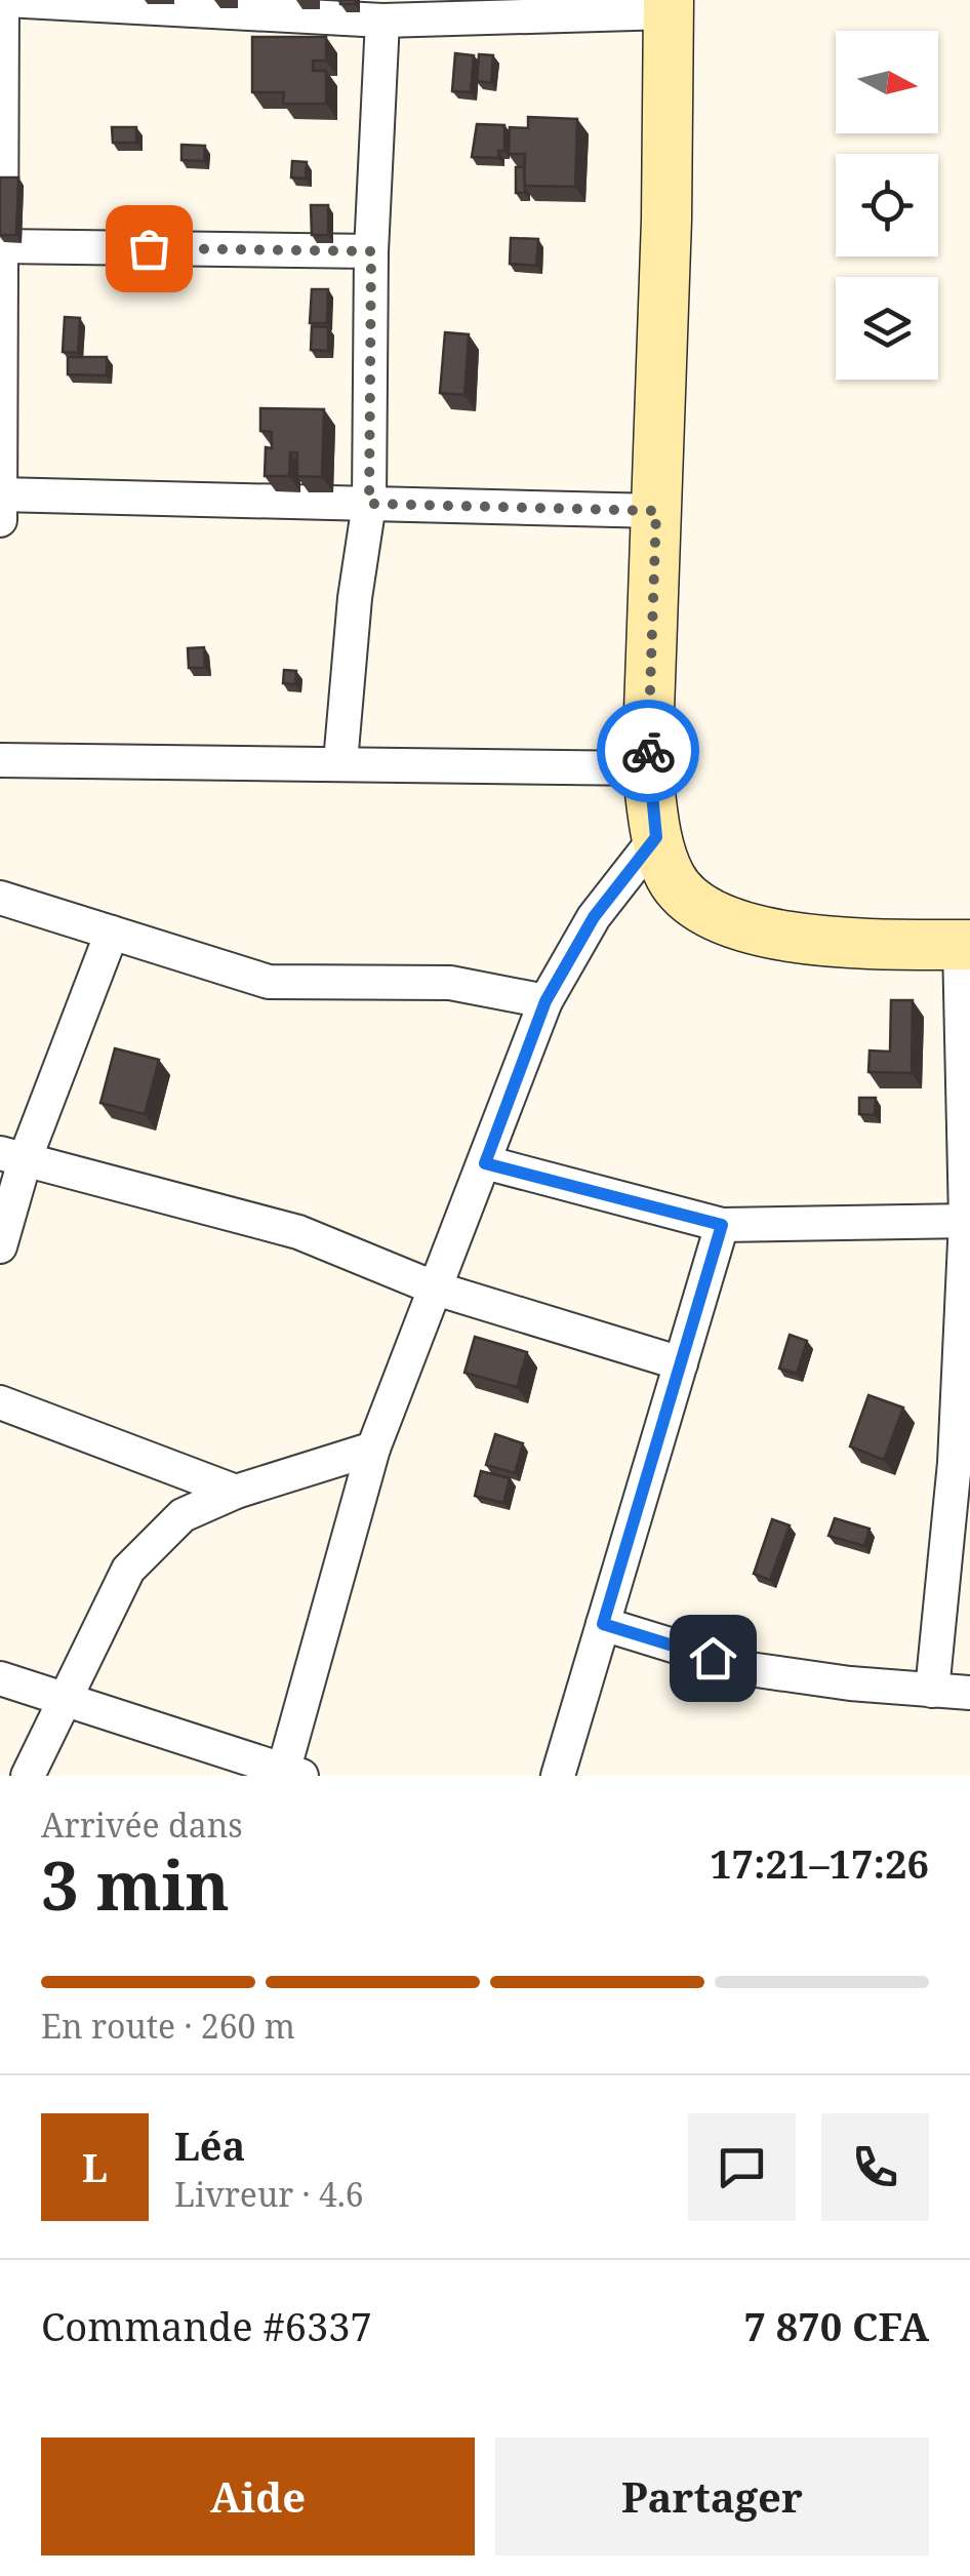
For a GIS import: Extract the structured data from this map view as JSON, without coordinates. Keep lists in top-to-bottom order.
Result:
{
  "north": "right",
  "page": {
    "heading": ["3 min", "Arrivée dans", "17:21–17:26"],
    "panel": [
      "Léa",
      "Livreur · 4.6",
      "Commande #6337",
      "7 870 CFA"
    ],
    "bar": "En route · 260 m",
    "round": "L",
    "buttons": ["Aide", "Partager"]
  }
}
